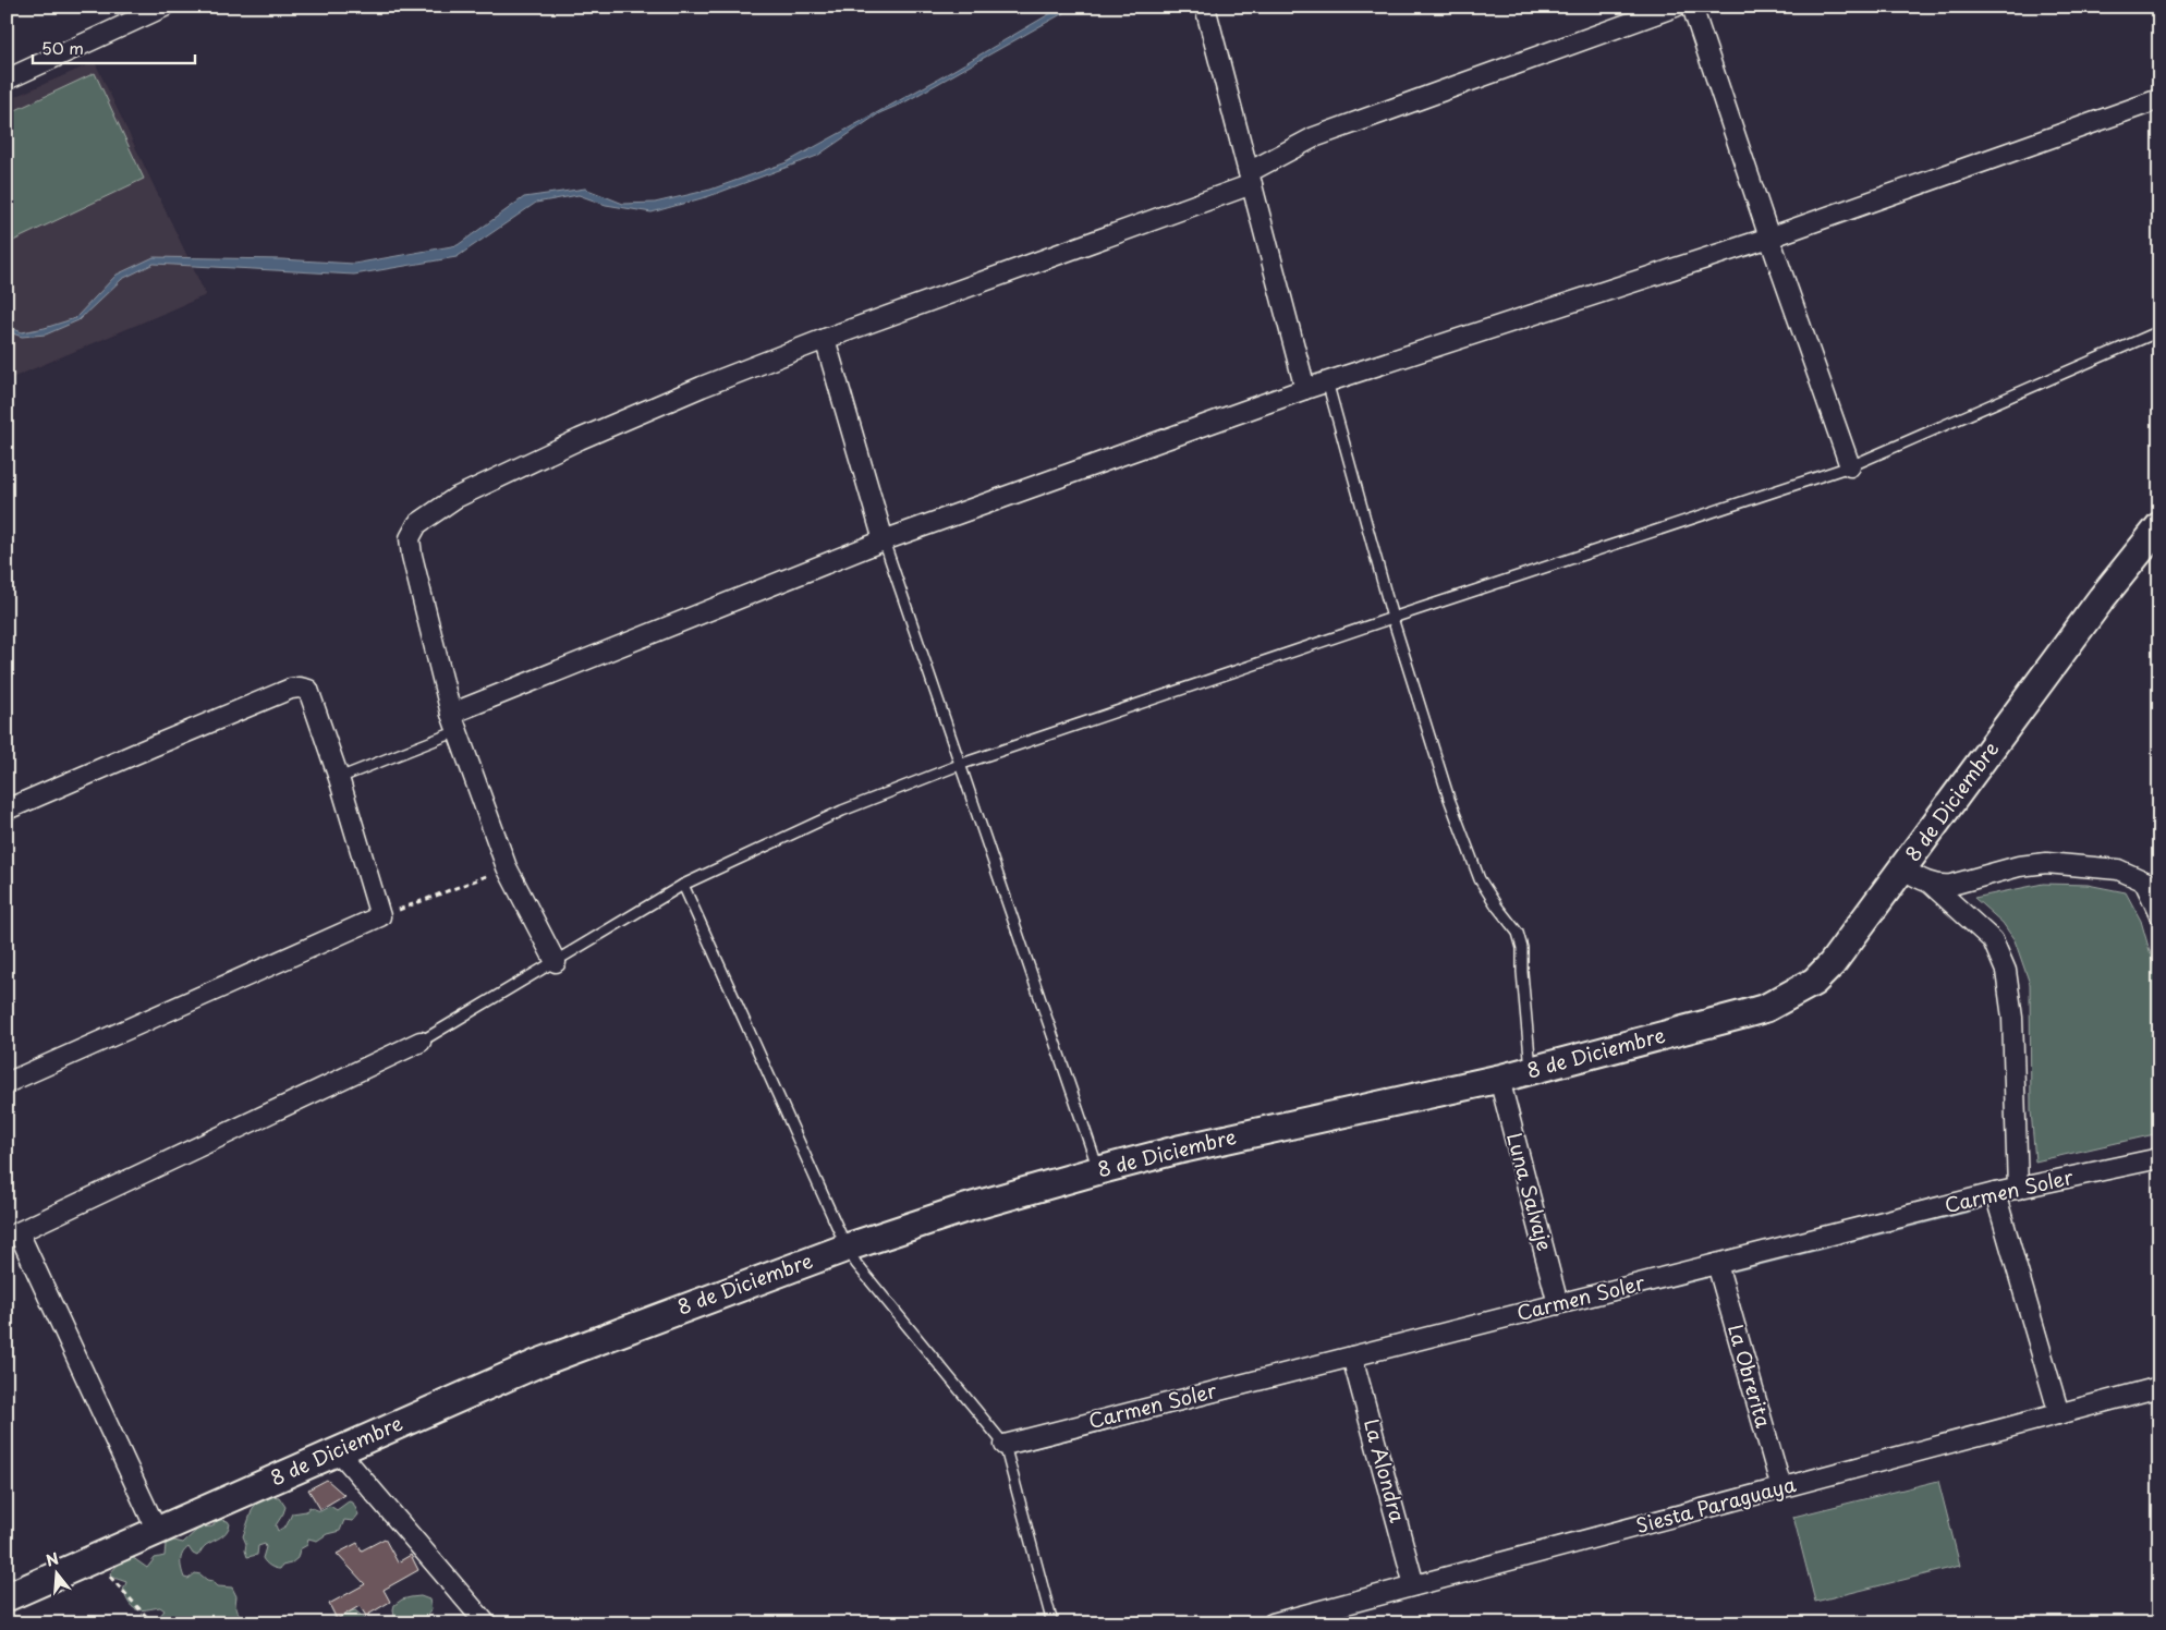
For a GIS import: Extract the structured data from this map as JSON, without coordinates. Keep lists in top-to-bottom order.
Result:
{
  "streets": {
    "street": [
      "8 de Diciembre",
      "Luna Salvaje",
      "Carmen Soler",
      "La Obrerita",
      "La Alondra",
      "Siesta Paraguaya"
    ]
  },
  "crossings": [
    ["8 de Diciembre", "Luna Salvaje"],
    ["Luna Salvaje", "Carmen Soler"],
    ["Carmen Soler", "La Obrerita"],
    ["Carmen Soler", "La Alondra"],
    ["La Obrerita", "Siesta Paraguaya"],
    ["La Alondra", "Siesta Paraguaya"]
  ],
  "scale_bar": "50 m",
  "north": "top"
}
